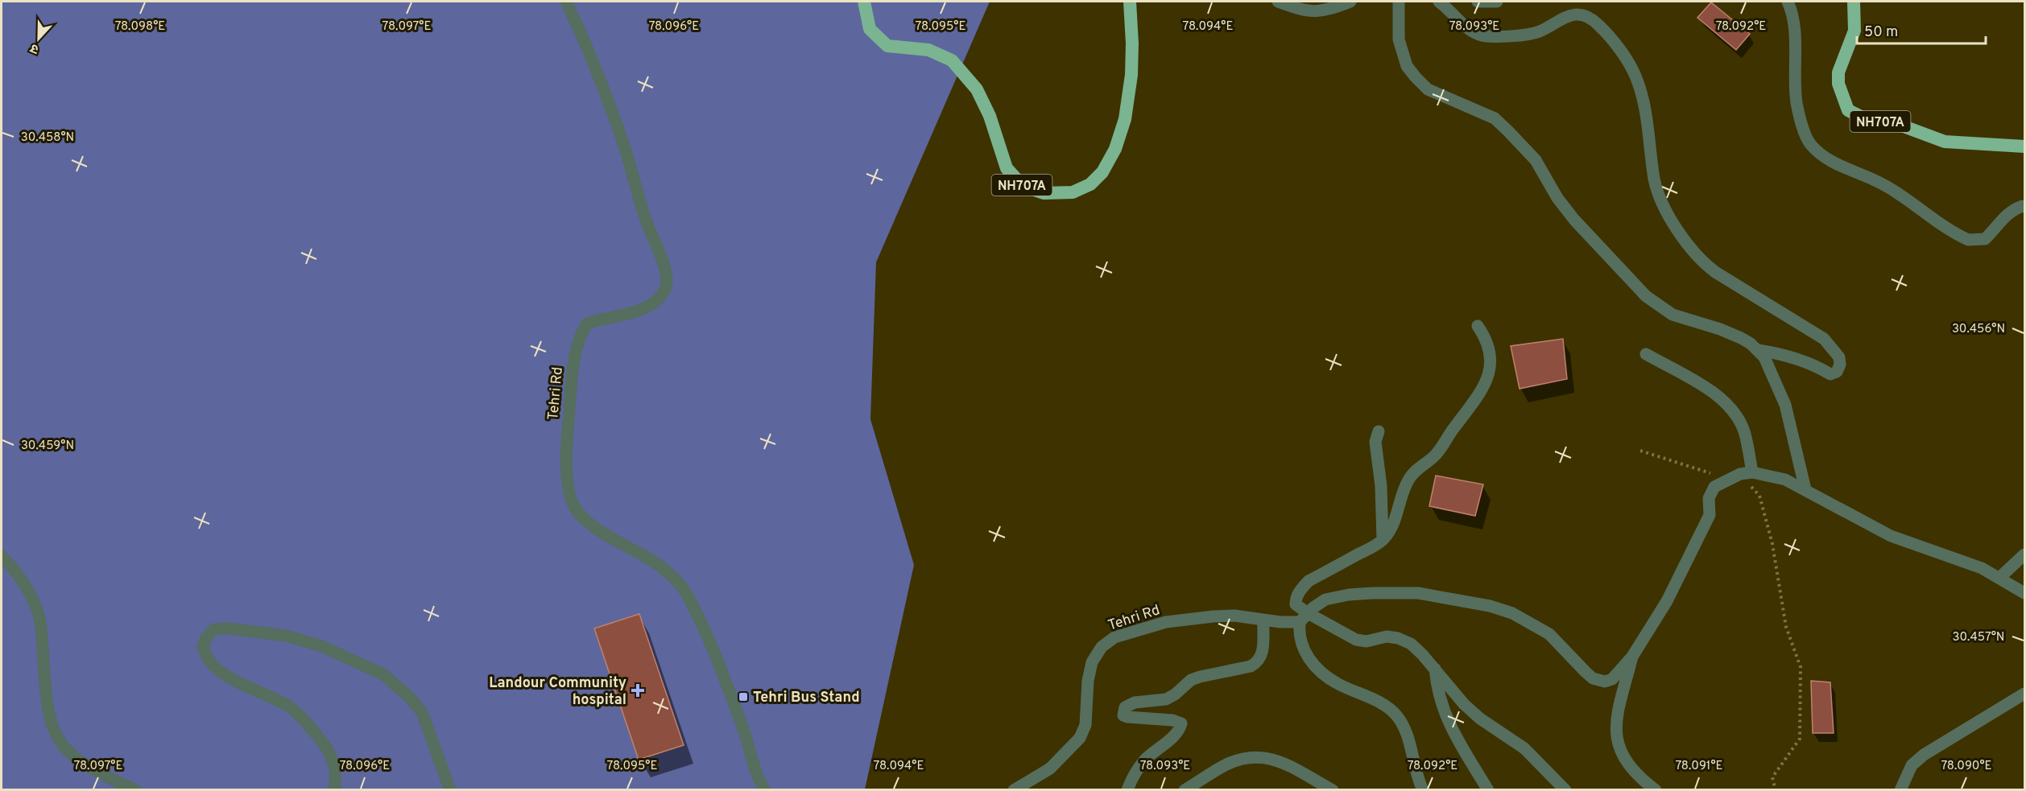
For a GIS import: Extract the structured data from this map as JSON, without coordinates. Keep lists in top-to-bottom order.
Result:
{
  "streets": {
    "highway": ["NH707A"],
    "street": ["Tehri Rd"]
  },
  "places": {
    "health": ["Landour Community hospital"],
    "transit": ["Tehri Bus Stand"]
  },
  "scale_bar": "50 m",
  "north": "bottom",
  "coordinates": [
    "78.098°E",
    "78.097°E",
    "78.096°E",
    "78.095°E",
    "78.094°E",
    "78.093°E",
    "78.092°E",
    "30.458°N",
    "30.456°N",
    "30.459°N",
    "30.457°N",
    "78.091°E",
    "78.090°E"
  ]
}
